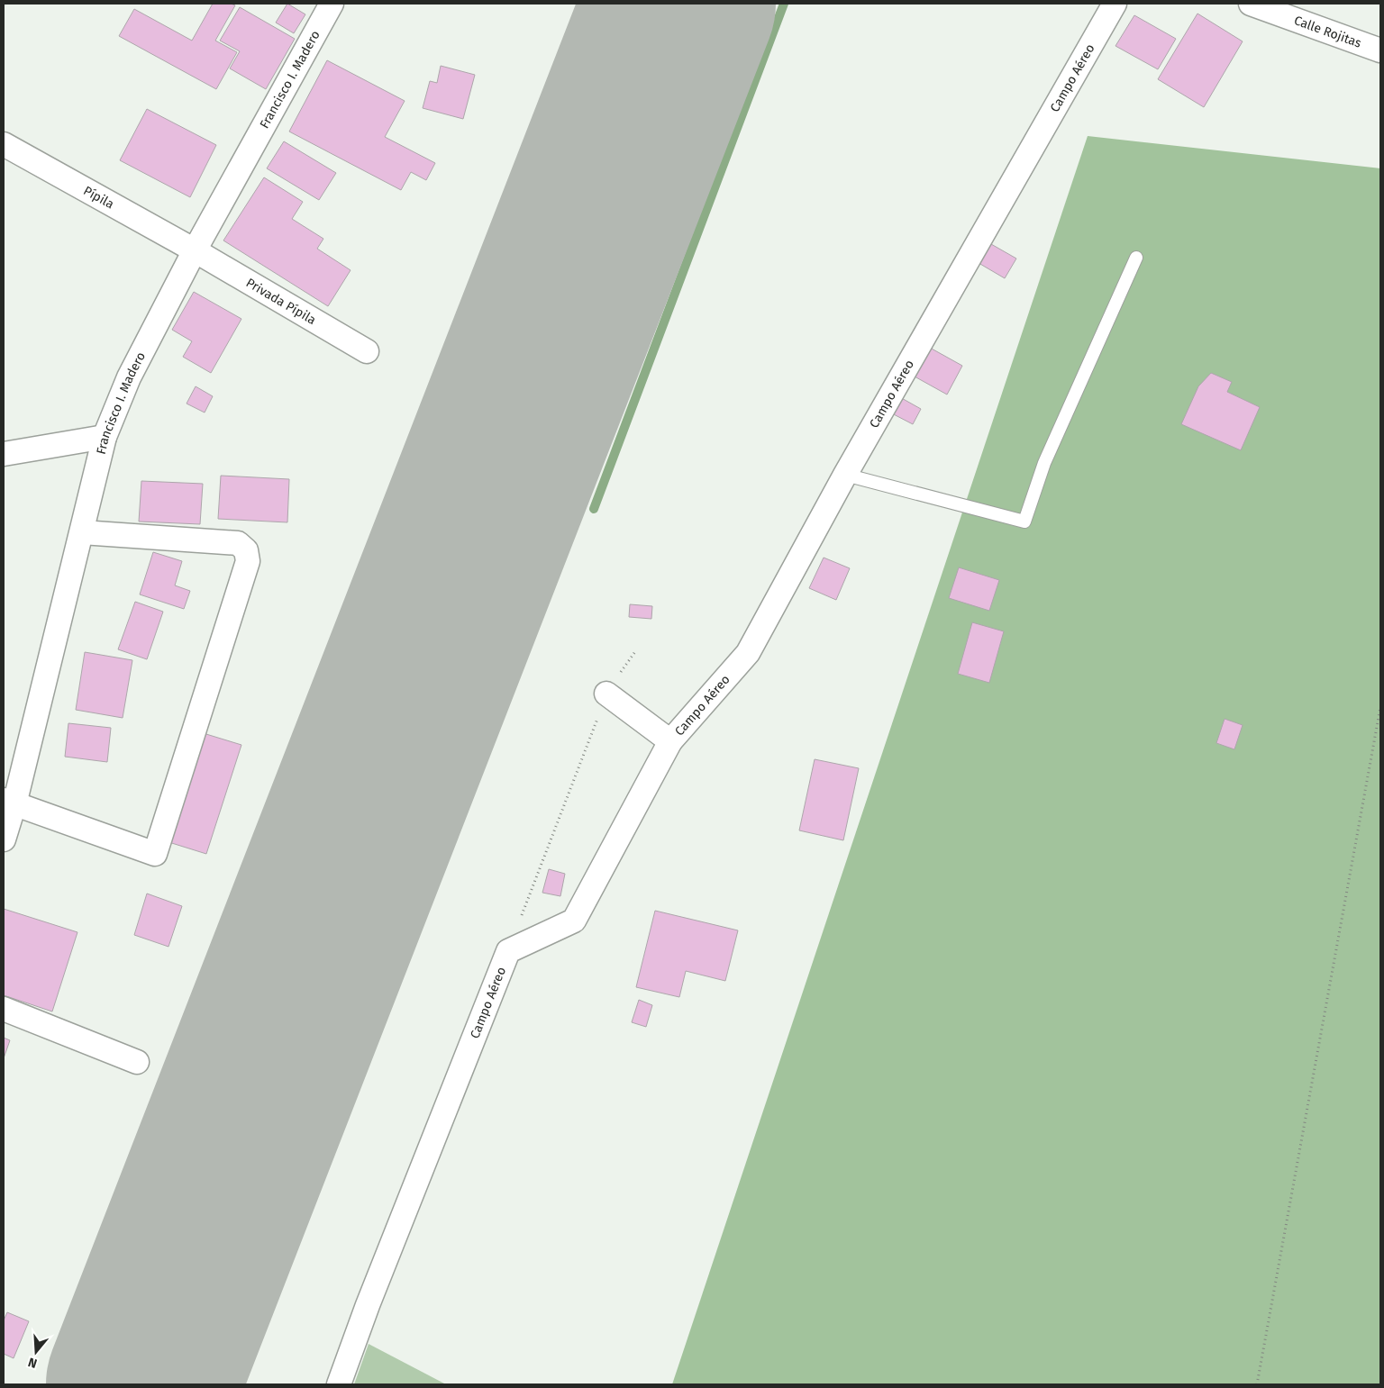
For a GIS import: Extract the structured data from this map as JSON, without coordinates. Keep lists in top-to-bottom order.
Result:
{
  "streets": {
    "street": [
      "Calle Rojitas",
      "Campo Aéreo",
      "Francisco I. Madero",
      "Pípila",
      "Privada Pípila"
    ]
  },
  "crossings": [
    ["Francisco I. Madero", "Pípila"],
    ["Francisco I. Madero", "Privada Pípila"],
    ["Pípila", "Privada Pípila"]
  ],
  "north": "bottom"
}
